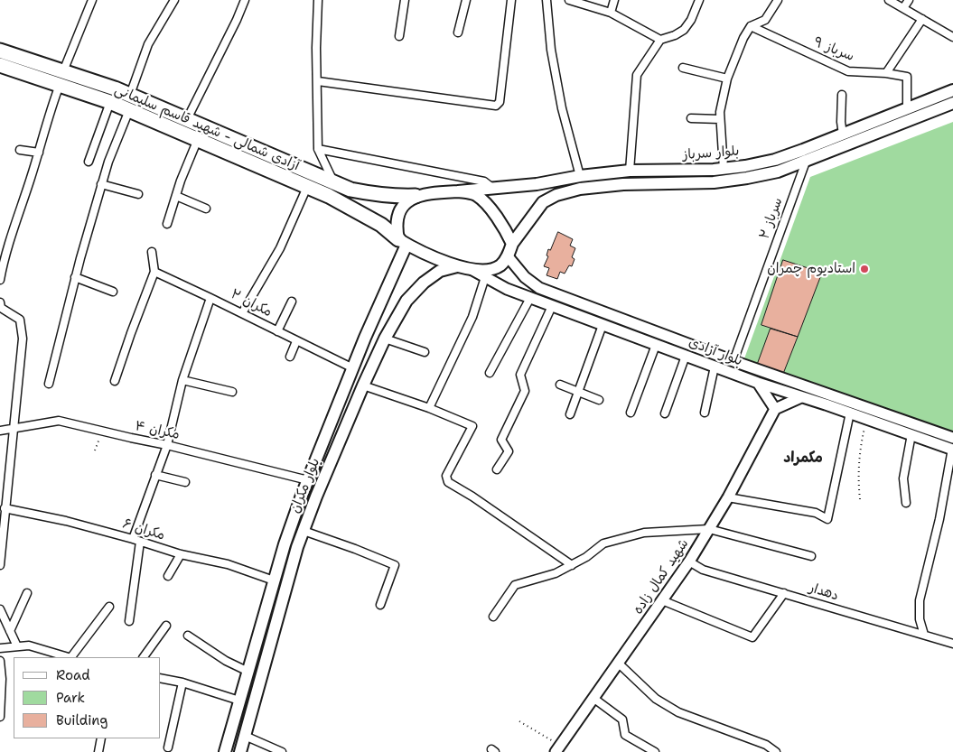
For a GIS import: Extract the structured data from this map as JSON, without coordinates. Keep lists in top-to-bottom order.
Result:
{
  "streets": {
    "highway": ["آزادی شمالی - شهید قاسم سلیمانی"],
    "main road": [
      "بلوار سرباز",
      "بلوار آزادی",
      "بلوار مکران",
      "شهید کمال زاده"
    ],
    "street": [
      "سرباز ۹",
      "سرباز ۲",
      "مکران ۲",
      "مکران ۴",
      "مکران ۶",
      "دهدار"
    ]
  },
  "crossings": [
    ["سرباز ۹", "بلوار سرباز"],
    ["آزادی شمالی - شهید قاسم سلیمانی", "بلوار سرباز"],
    ["آزادی شمالی - شهید قاسم سلیمانی", "بلوار آزادی"],
    ["آزادی شمالی - شهید قاسم سلیمانی", "بلوار مکران"],
    ["بلوار سرباز", "سرباز ۲"],
    ["بلوار سرباز", "بلوار آزادی"],
    ["بلوار سرباز", "بلوار مکران"],
    ["سرباز ۲", "بلوار آزادی"],
    ["مکران ۲", "بلوار مکران"],
    ["بلوار آزادی", "بلوار مکران"],
    ["مکران ۴", "بلوار مکران"],
    ["بلوار مکران", "مکران ۶"],
    ["شهید کمال زاده", "دهدار"]
  ],
  "districts": ["مکمراد"],
  "places": ["استادیوم چمران"],
  "legend": ["Road", "Park", "Building"]
}
